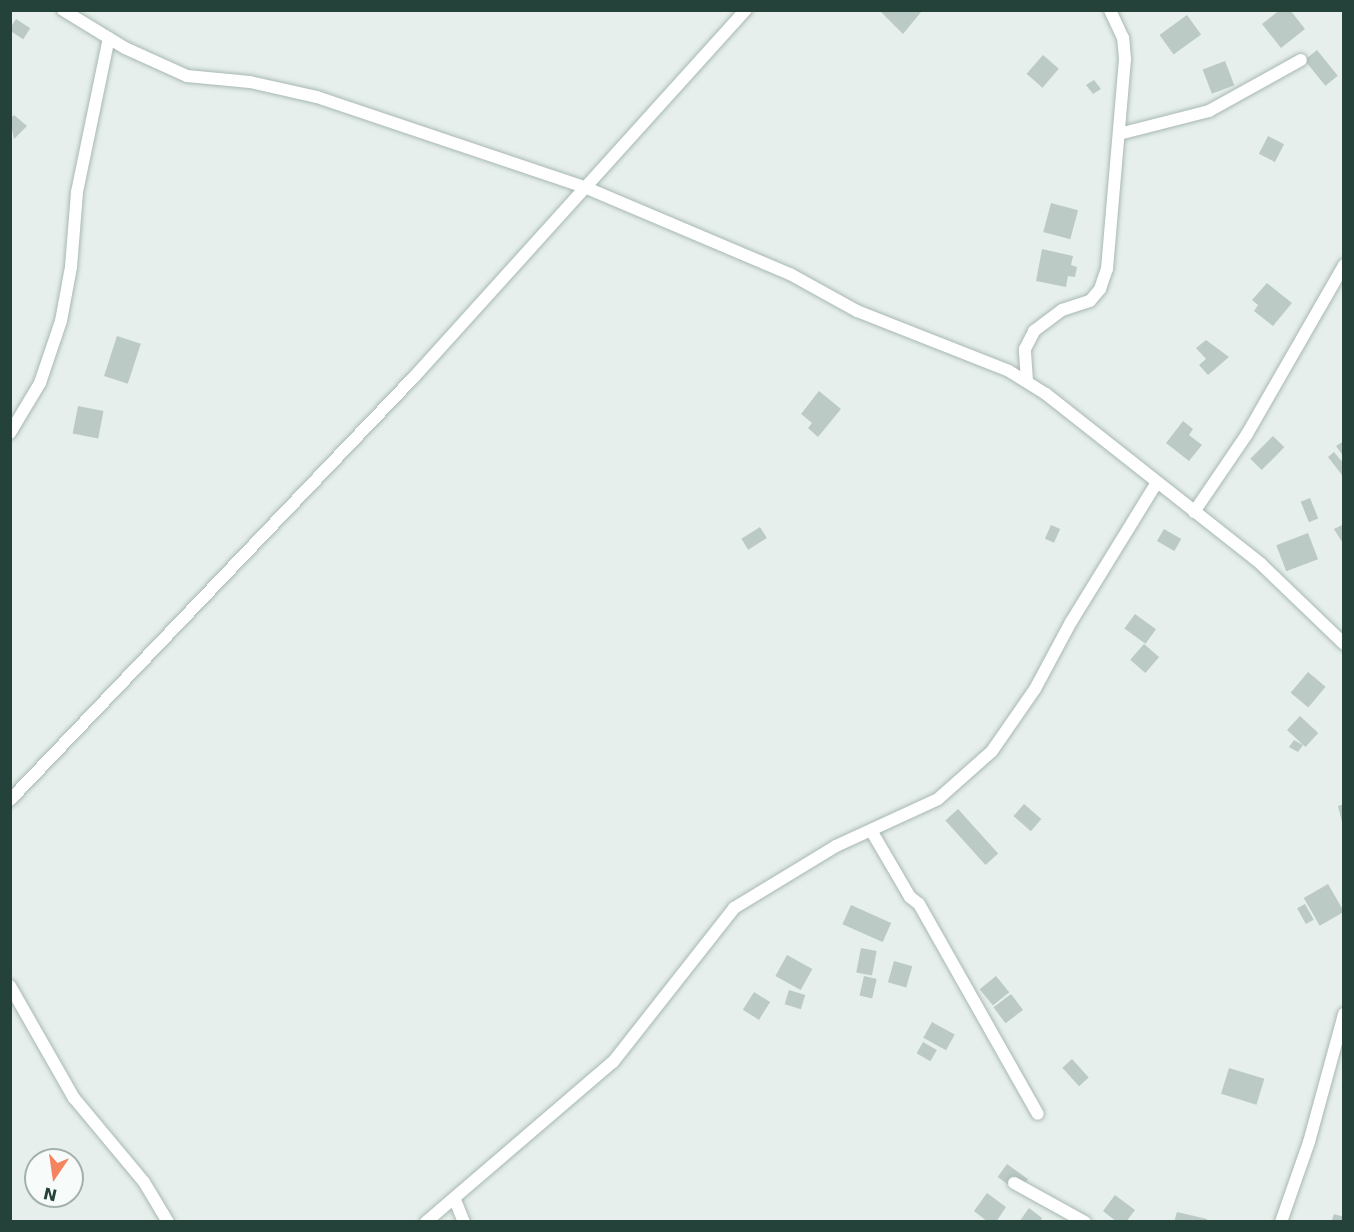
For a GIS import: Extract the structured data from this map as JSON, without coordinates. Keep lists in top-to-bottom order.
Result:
{
  "north": "bottom"
}
